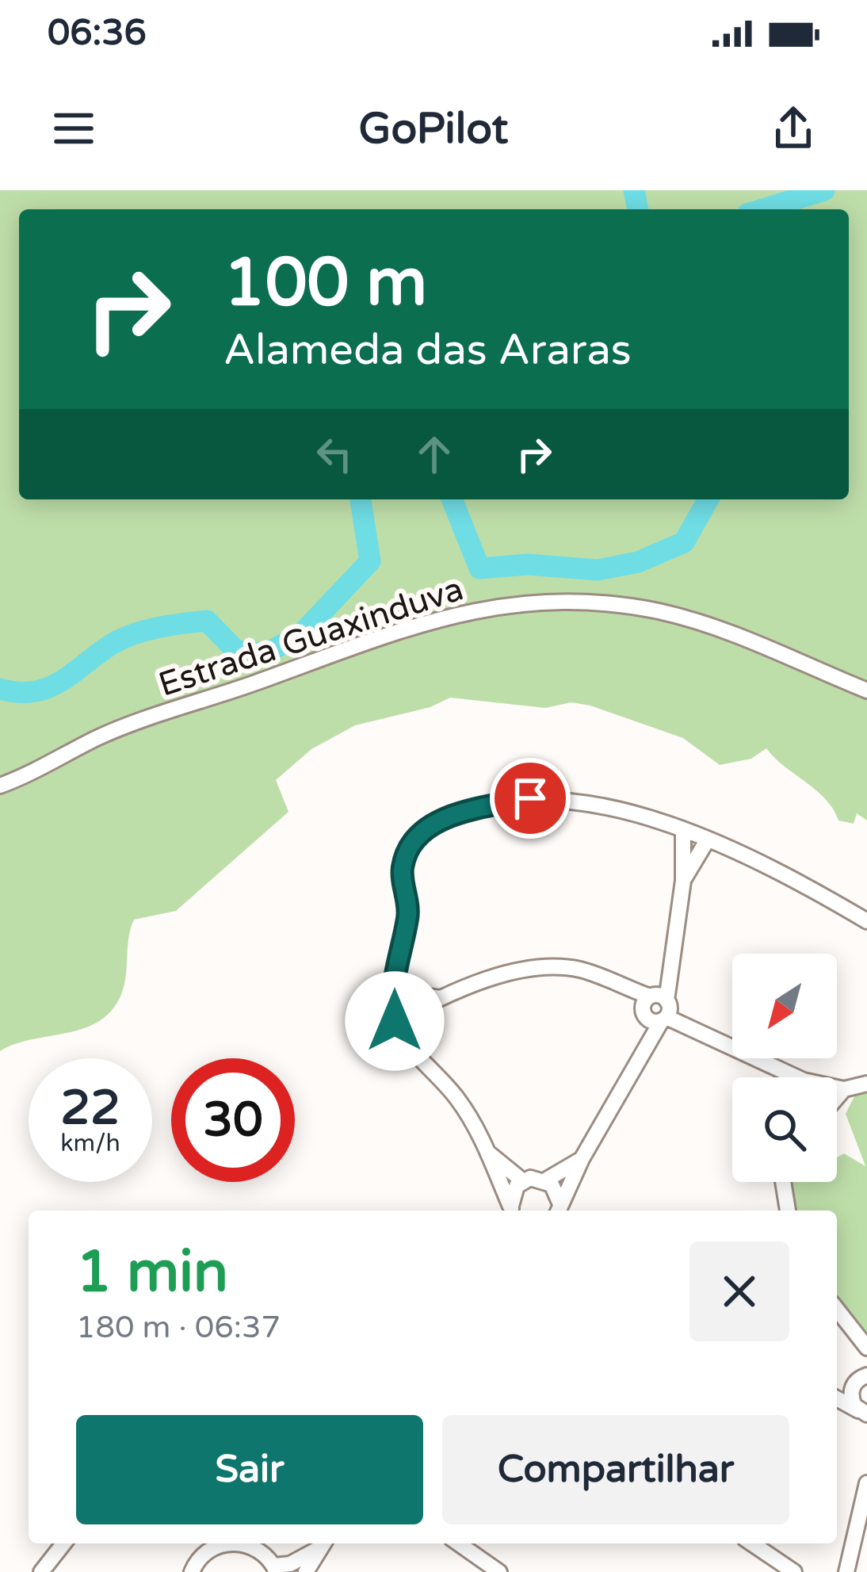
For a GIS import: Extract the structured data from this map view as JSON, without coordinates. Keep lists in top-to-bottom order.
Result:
{
  "streets": {
    "street": ["Estrada Guaxinduva"]
  },
  "north": "bottom left",
  "page": {
    "status": "06:36",
    "header": "GoPilot",
    "turn": ["100 m", "Alameda das Araras"],
    "speed": "22 km/h",
    "limit": "30",
    "heading": ["1 min", "180 m · 06:37"],
    "buttons": ["Sair", "Compartilhar"]
  }
}
